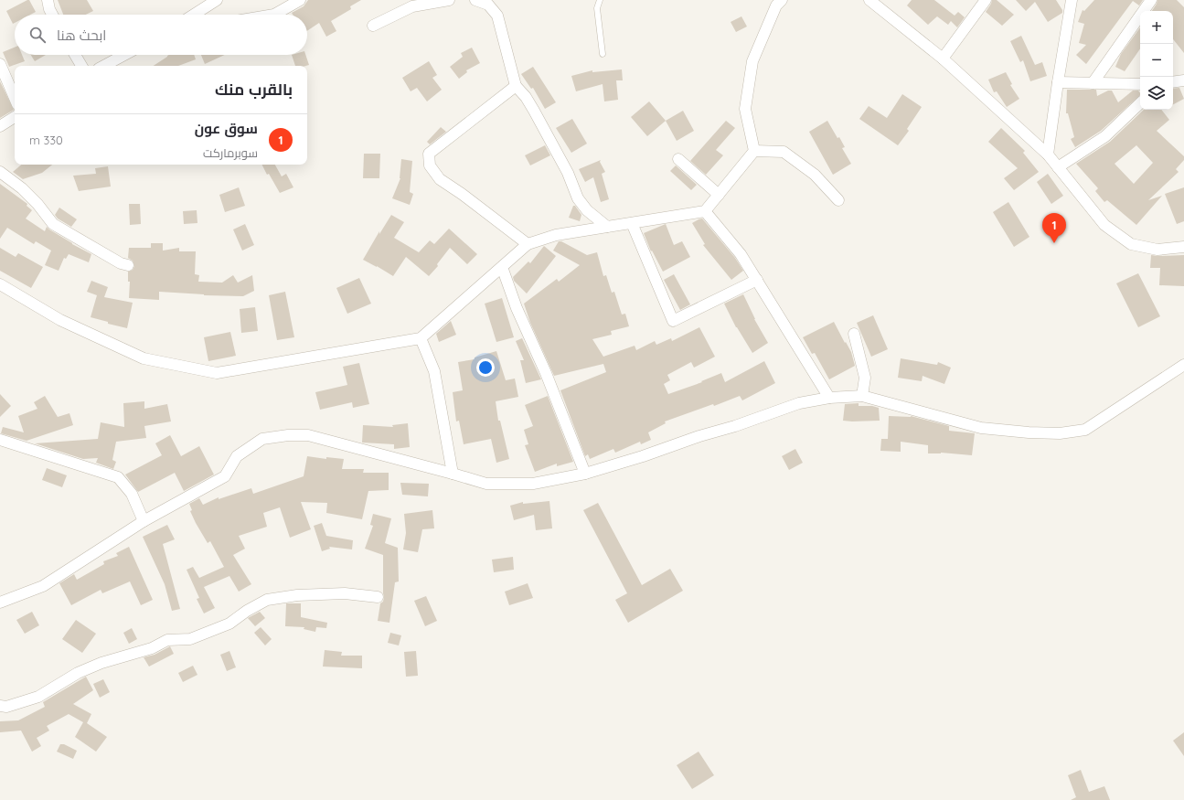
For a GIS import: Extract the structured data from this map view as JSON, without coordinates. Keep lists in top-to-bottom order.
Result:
{
  "page": {
    "map_buttons": ["+", "−"],
    "search": "ابحث هنا",
    "heading": "بالقرب منك",
    "list": [
      {
        "mark": "1",
        "name": "سوق عون",
        "note": "سوبرماركت",
        "value": "330 m"
      }
    ],
    "pins": "1"
  }
}
